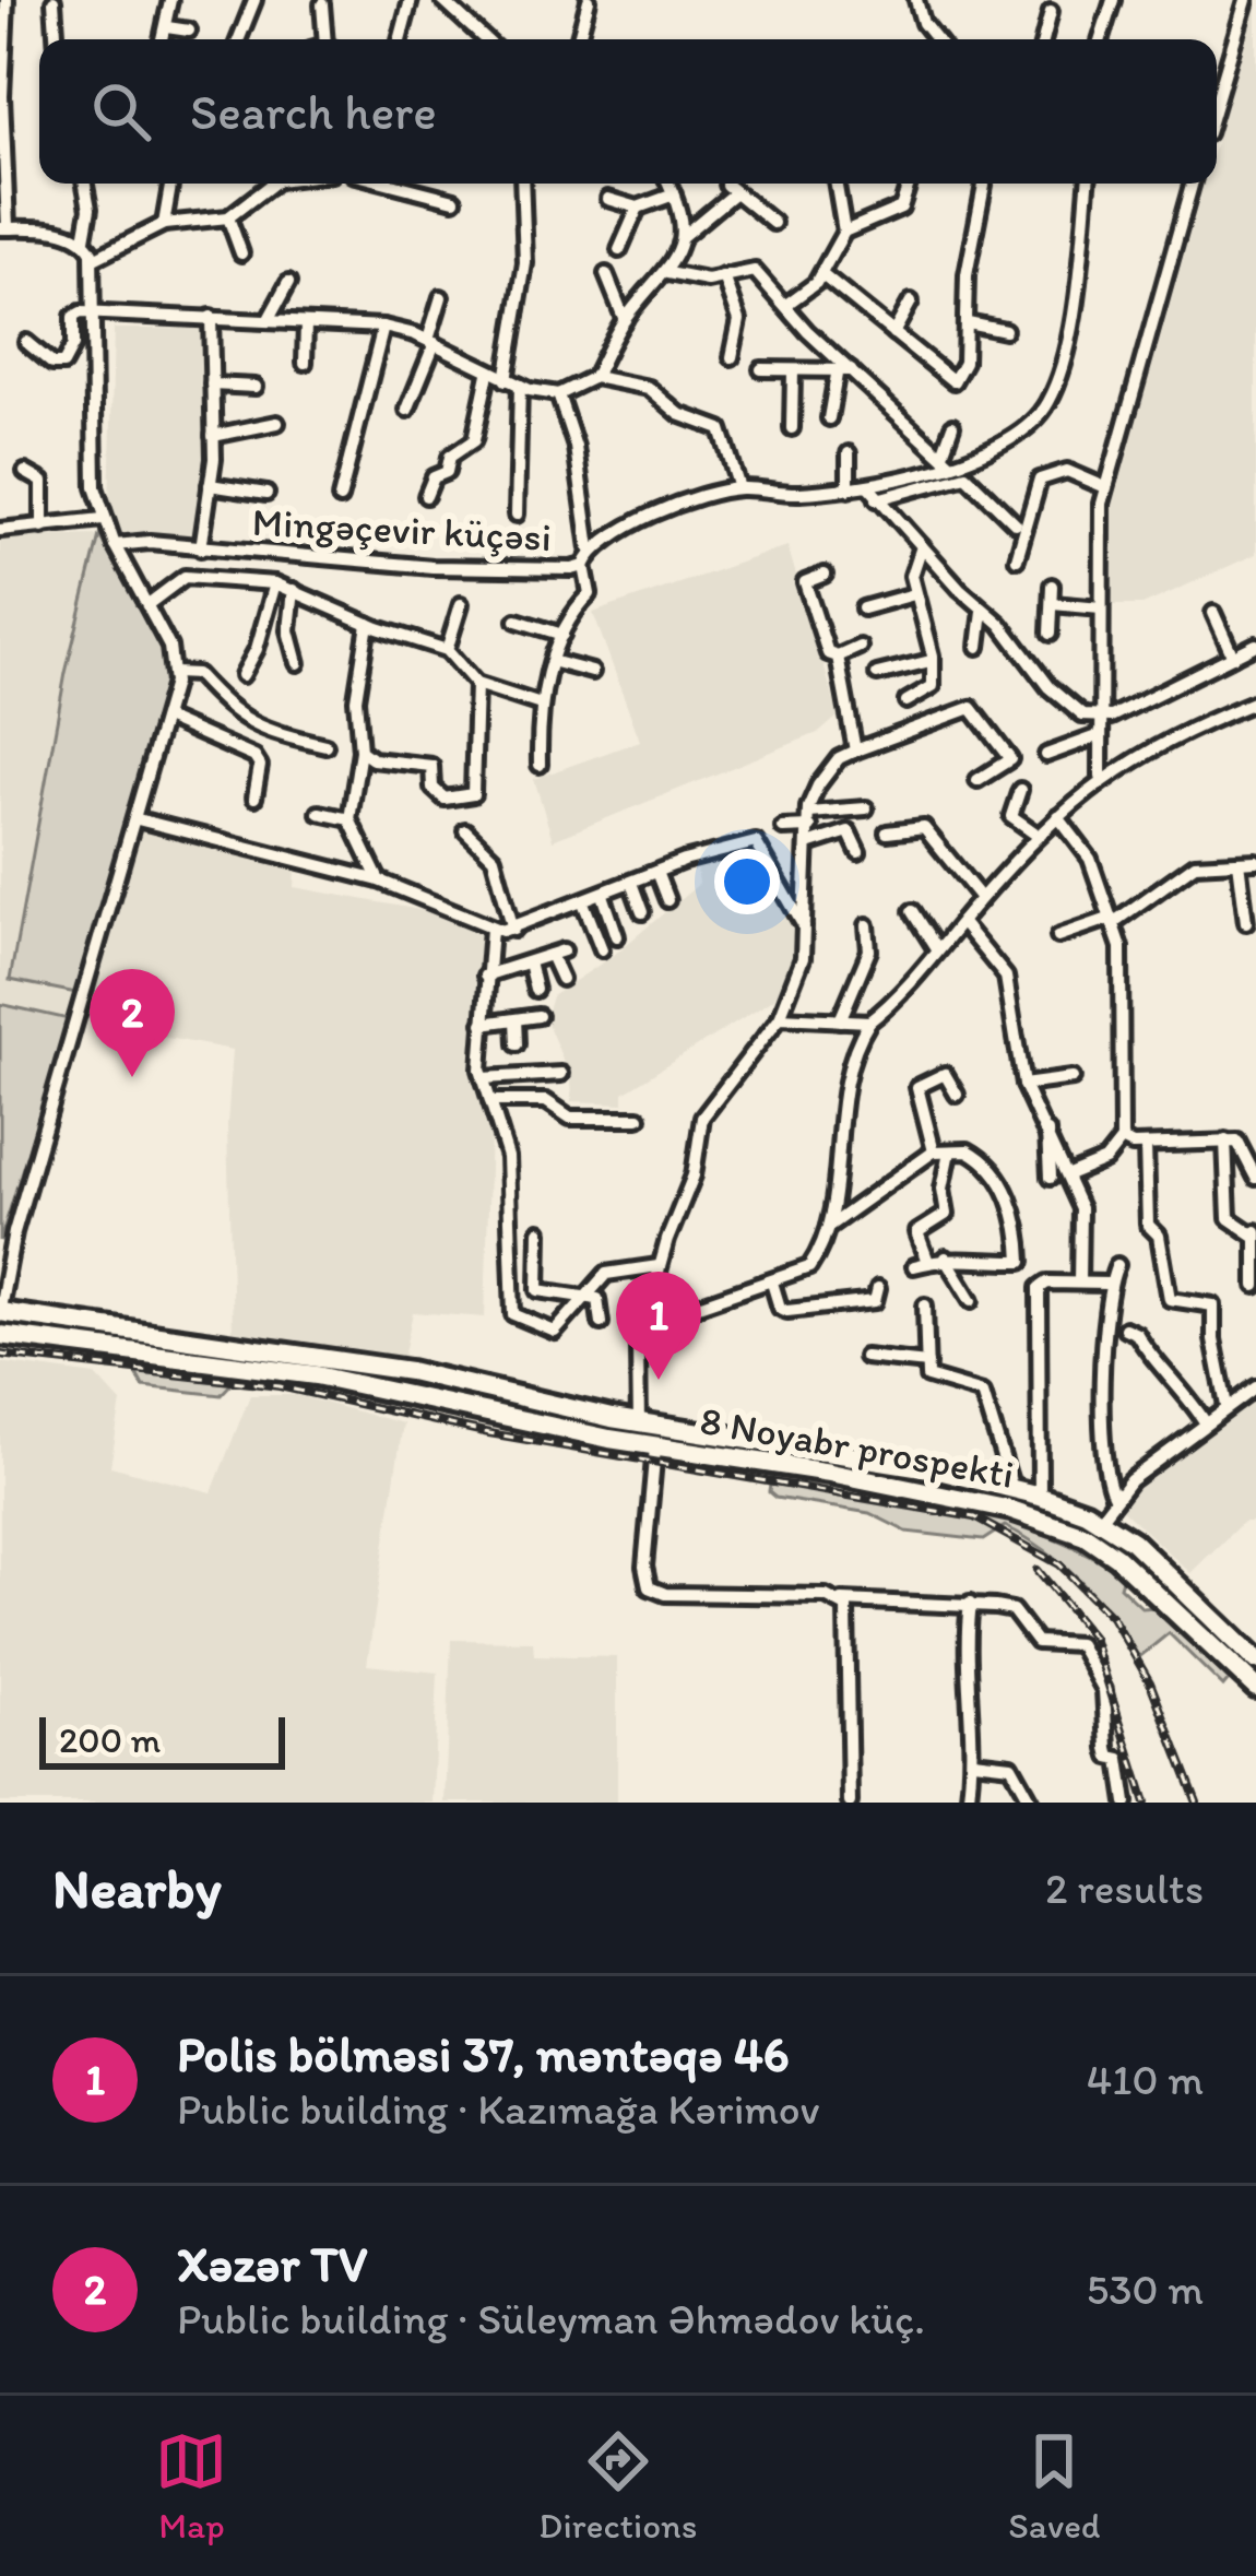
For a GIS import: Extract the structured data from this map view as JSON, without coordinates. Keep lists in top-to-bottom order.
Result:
{
  "streets": {
    "highway": ["8 Noyabr prospekti"],
    "street": ["Mingəçevir küçəsi"]
  },
  "scale_bar": "200 m",
  "page": {
    "search": "Search here",
    "pins": ["2", "1"],
    "scale": "200 m",
    "heading": ["Nearby", "2 results"],
    "list": [
      {
        "mark": "1",
        "name": "Polis bölməsi 37, məntəqə 46",
        "note": "Public building · Kazımağa Kərimov",
        "value": "410 m"
      },
      {
        "mark": "2",
        "name": "Xəzər TV",
        "note": "Public building · Süleyman Əhmədov küç.",
        "value": "530 m"
      }
    ],
    "nav": ["Map", "Directions", "Saved"]
  }
}
